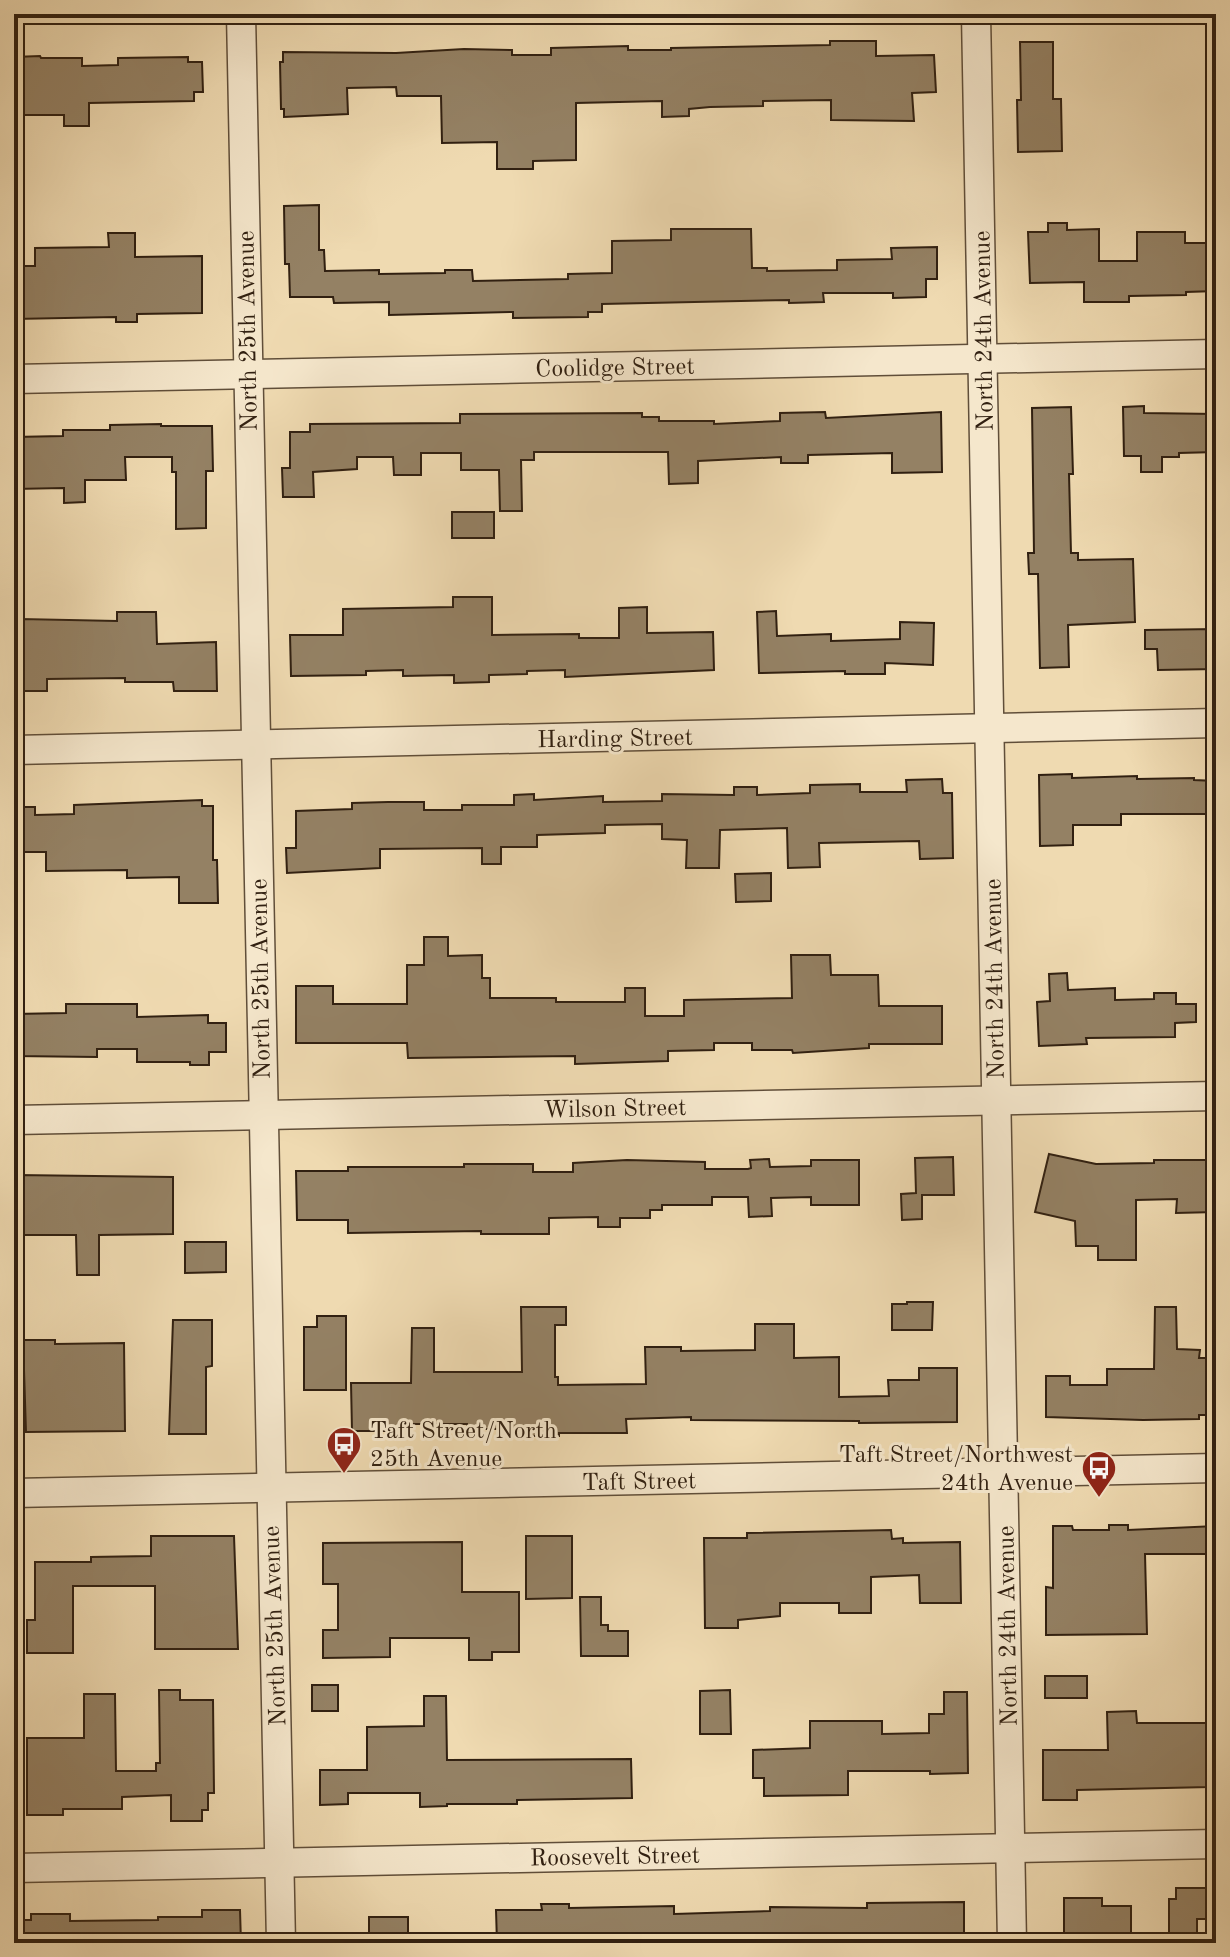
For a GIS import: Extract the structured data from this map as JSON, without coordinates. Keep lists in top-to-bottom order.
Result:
{
  "streets": {
    "street": [
      "North 25th Avenue",
      "North 24th Avenue",
      "Coolidge Street",
      "Harding Street",
      "Wilson Street",
      "Taft Street",
      "Roosevelt Street"
    ]
  },
  "crossings": [
    ["North 25th Avenue", "Coolidge Street"],
    ["North 25th Avenue", "Harding Street"],
    ["North 25th Avenue", "Wilson Street"],
    ["North 25th Avenue", "Taft Street"],
    ["North 25th Avenue", "Roosevelt Street"],
    ["North 24th Avenue", "Coolidge Street"],
    ["North 24th Avenue", "Harding Street"],
    ["North 24th Avenue", "Wilson Street"],
    ["North 24th Avenue", "Taft Street"],
    ["North 24th Avenue", "Roosevelt Street"]
  ],
  "places": {
    "bus stop": ["Taft Street/North 25th Avenue", "Taft Street/Northwest 24th Avenue"]
  }
}
